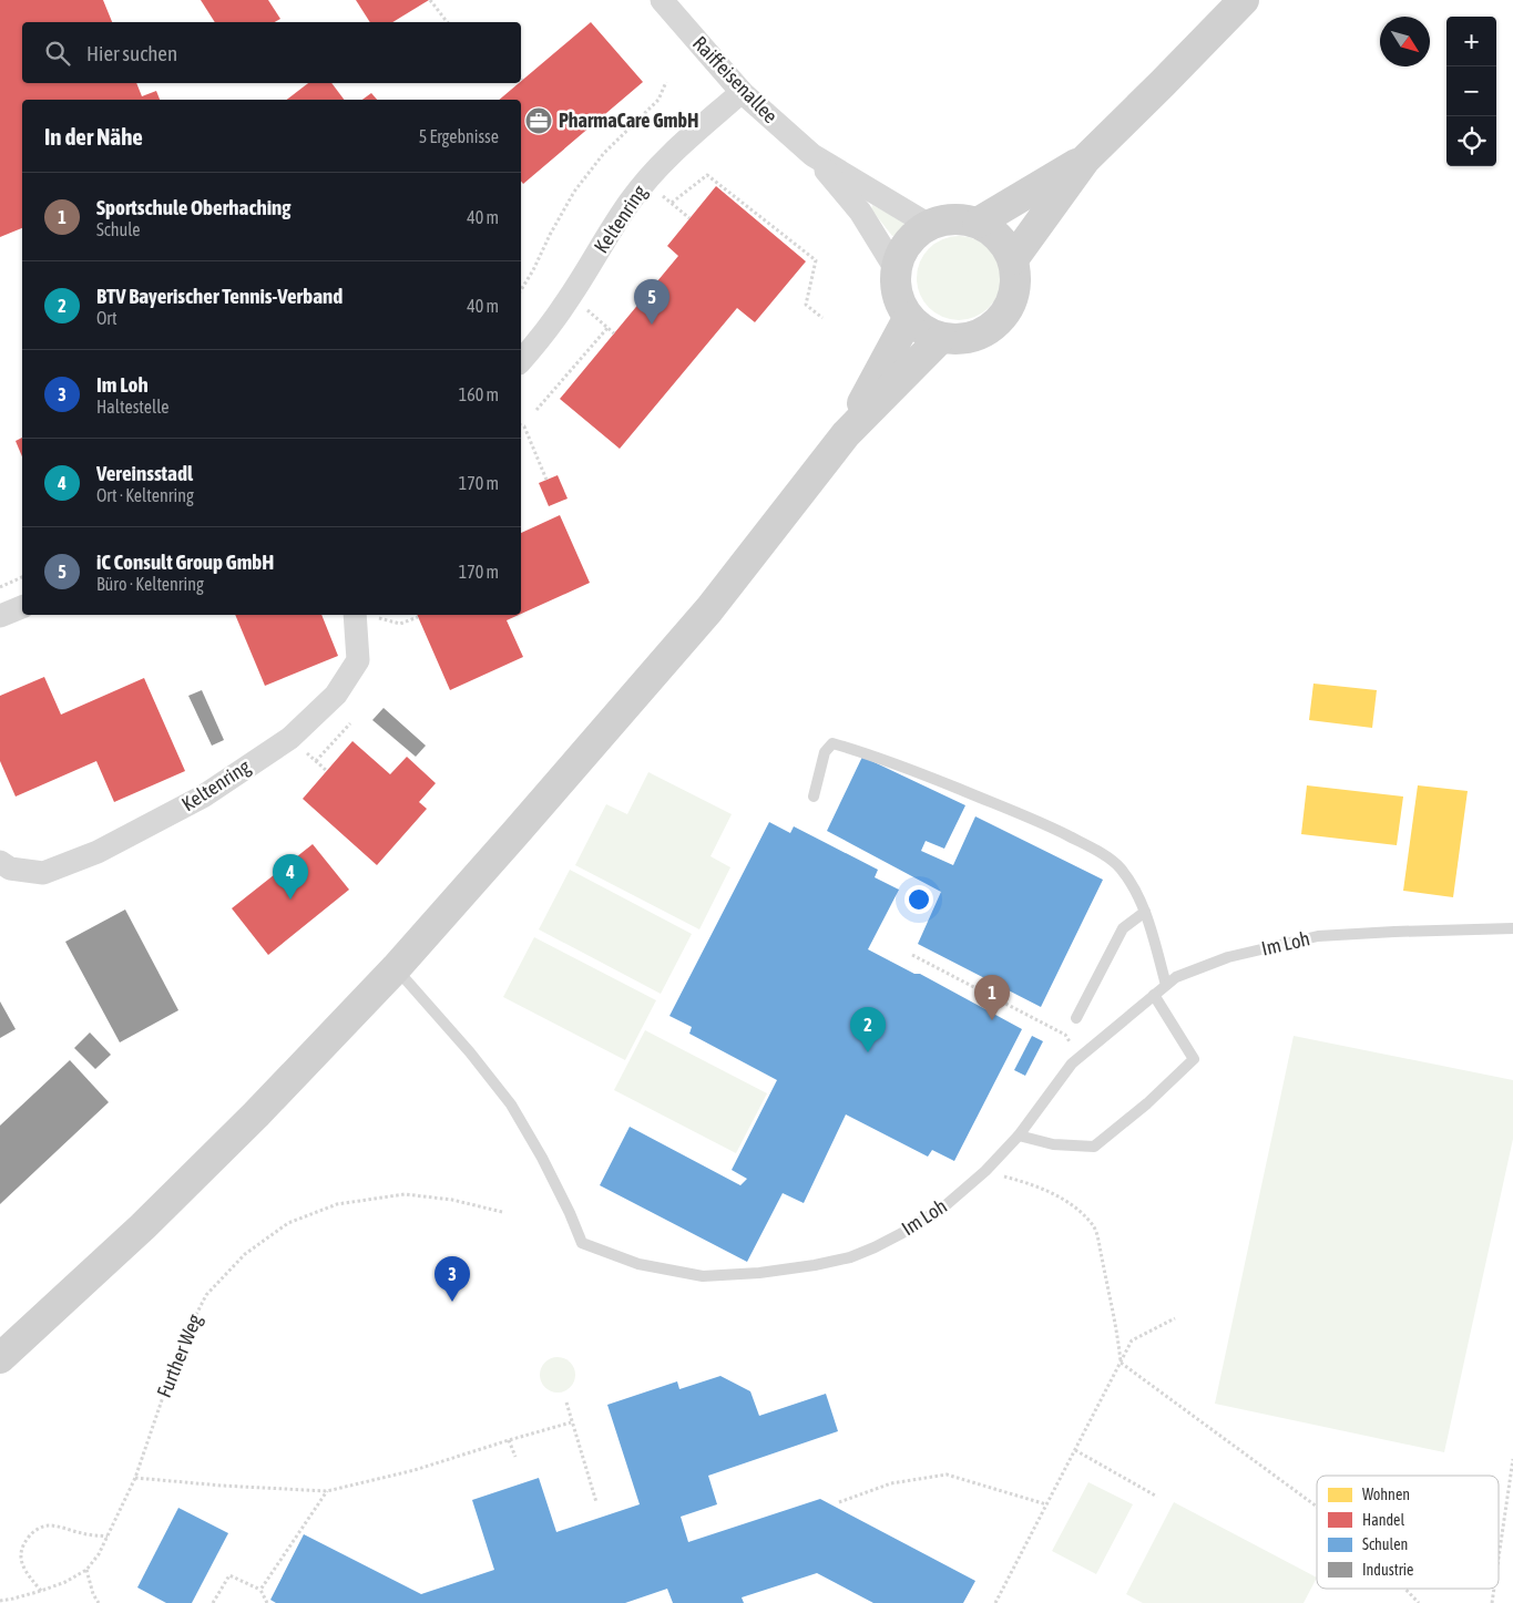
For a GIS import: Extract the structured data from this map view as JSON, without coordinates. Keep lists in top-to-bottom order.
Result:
{
  "streets": {
    "street": ["Raiffeisenallee", "Keltenring"],
    "lane": ["Im Loh"],
    "path": ["Further Weg"]
  },
  "crossings": [
    ["Raiffeisenallee", "Keltenring"]
  ],
  "places": {
    "office": ["PharmaCare GmbH"]
  },
  "legend": [
    "Wohnen",
    "Handel",
    "Schulen",
    "Industrie"
  ],
  "north": "bottom right",
  "page": {
    "map_buttons": ["+", "−"],
    "search": "Hier suchen",
    "heading": ["In der Nähe", "5 Ergebnisse"],
    "list": [
      {
        "mark": "1",
        "name": "Sportschule Oberhaching",
        "note": "Schule",
        "value": "40 m"
      },
      {
        "mark": "2",
        "name": "BTV Bayerischer Tennis-Verband",
        "note": "Ort",
        "value": "40 m"
      },
      {
        "mark": "3",
        "name": "Im Loh",
        "note": "Haltestelle",
        "value": "160 m"
      },
      {
        "mark": "4",
        "name": "Vereinsstadl",
        "note": "Ort · Keltenring",
        "value": "170 m"
      },
      {
        "mark": "5",
        "name": "iC Consult Group GmbH",
        "note": "Büro · Keltenring",
        "value": "170 m"
      }
    ],
    "pins": [
      "5",
      "4",
      "1",
      "2",
      "3"
    ]
  }
}
